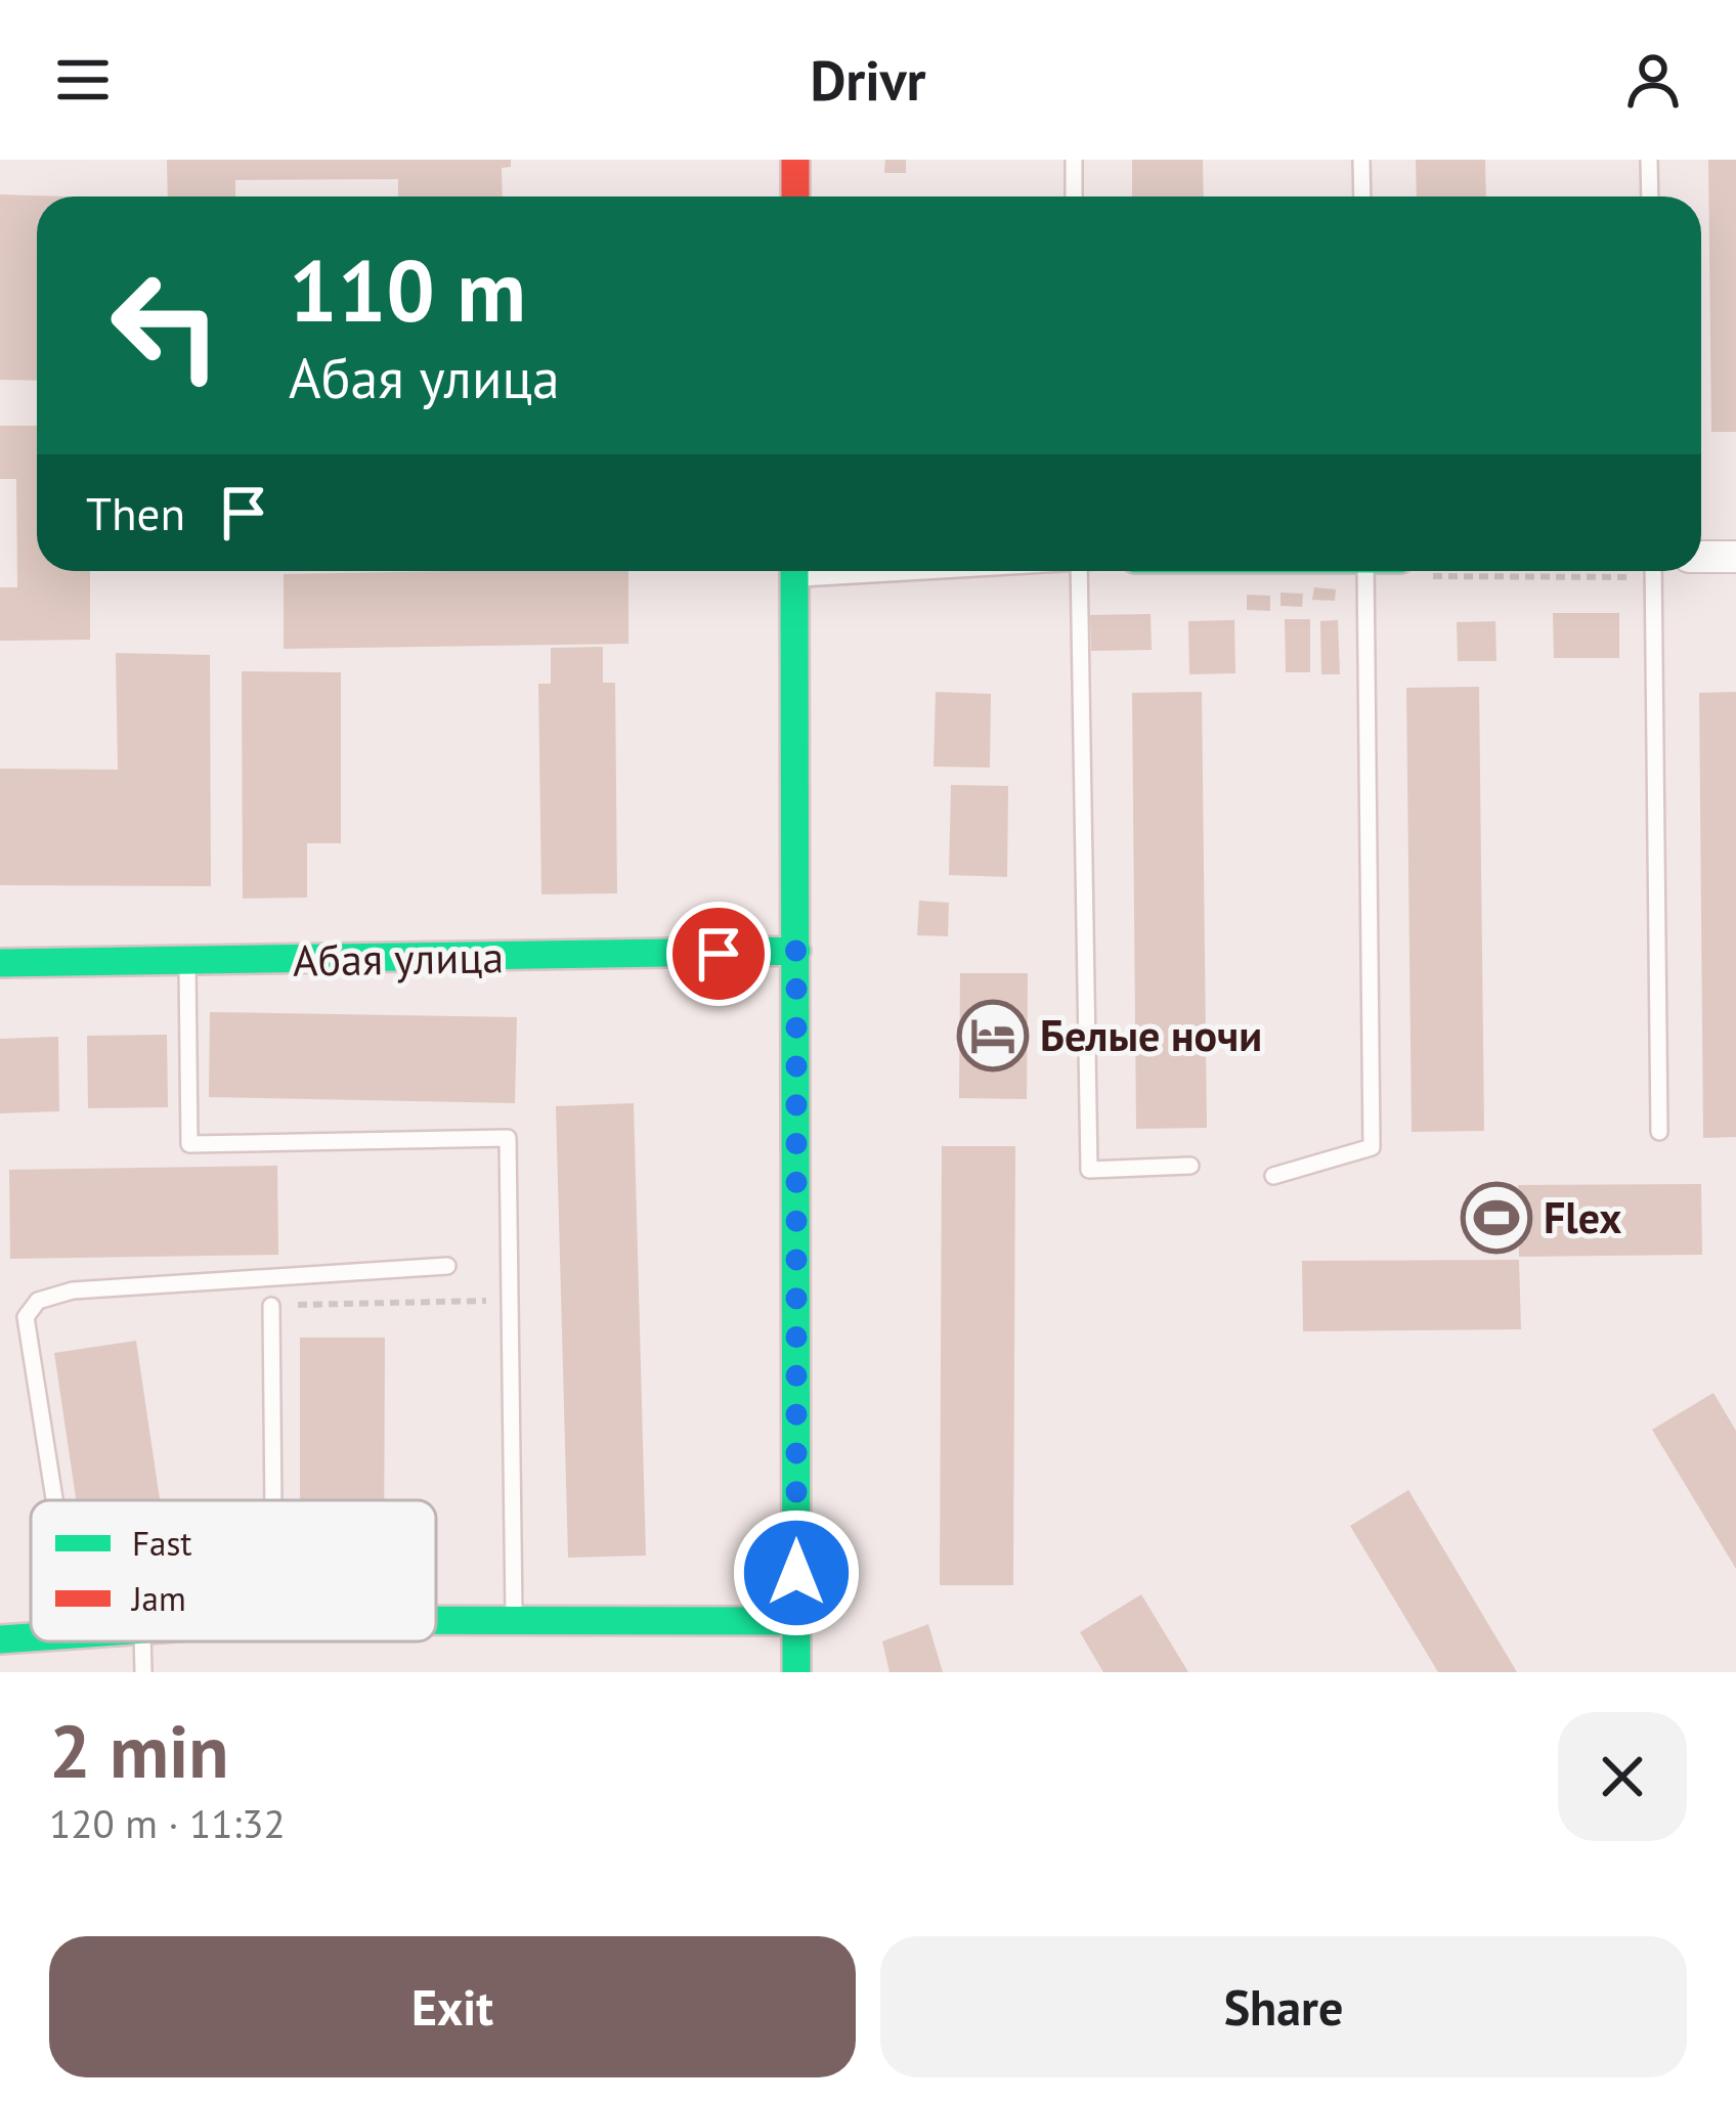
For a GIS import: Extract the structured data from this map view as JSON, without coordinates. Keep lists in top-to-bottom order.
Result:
{
  "streets": {
    "street": ["Абая улица"]
  },
  "places": {
    "hotel": ["Белые ночи"],
    "sports": ["Flex"]
  },
  "legend": ["Fast", "Jam"],
  "page": {
    "header": "Drivr",
    "turn": ["110 m", "Абая улица"],
    "then": "Then",
    "heading": ["2 min", "120 m · 11:32"],
    "buttons": ["Exit", "Share"]
  }
}
